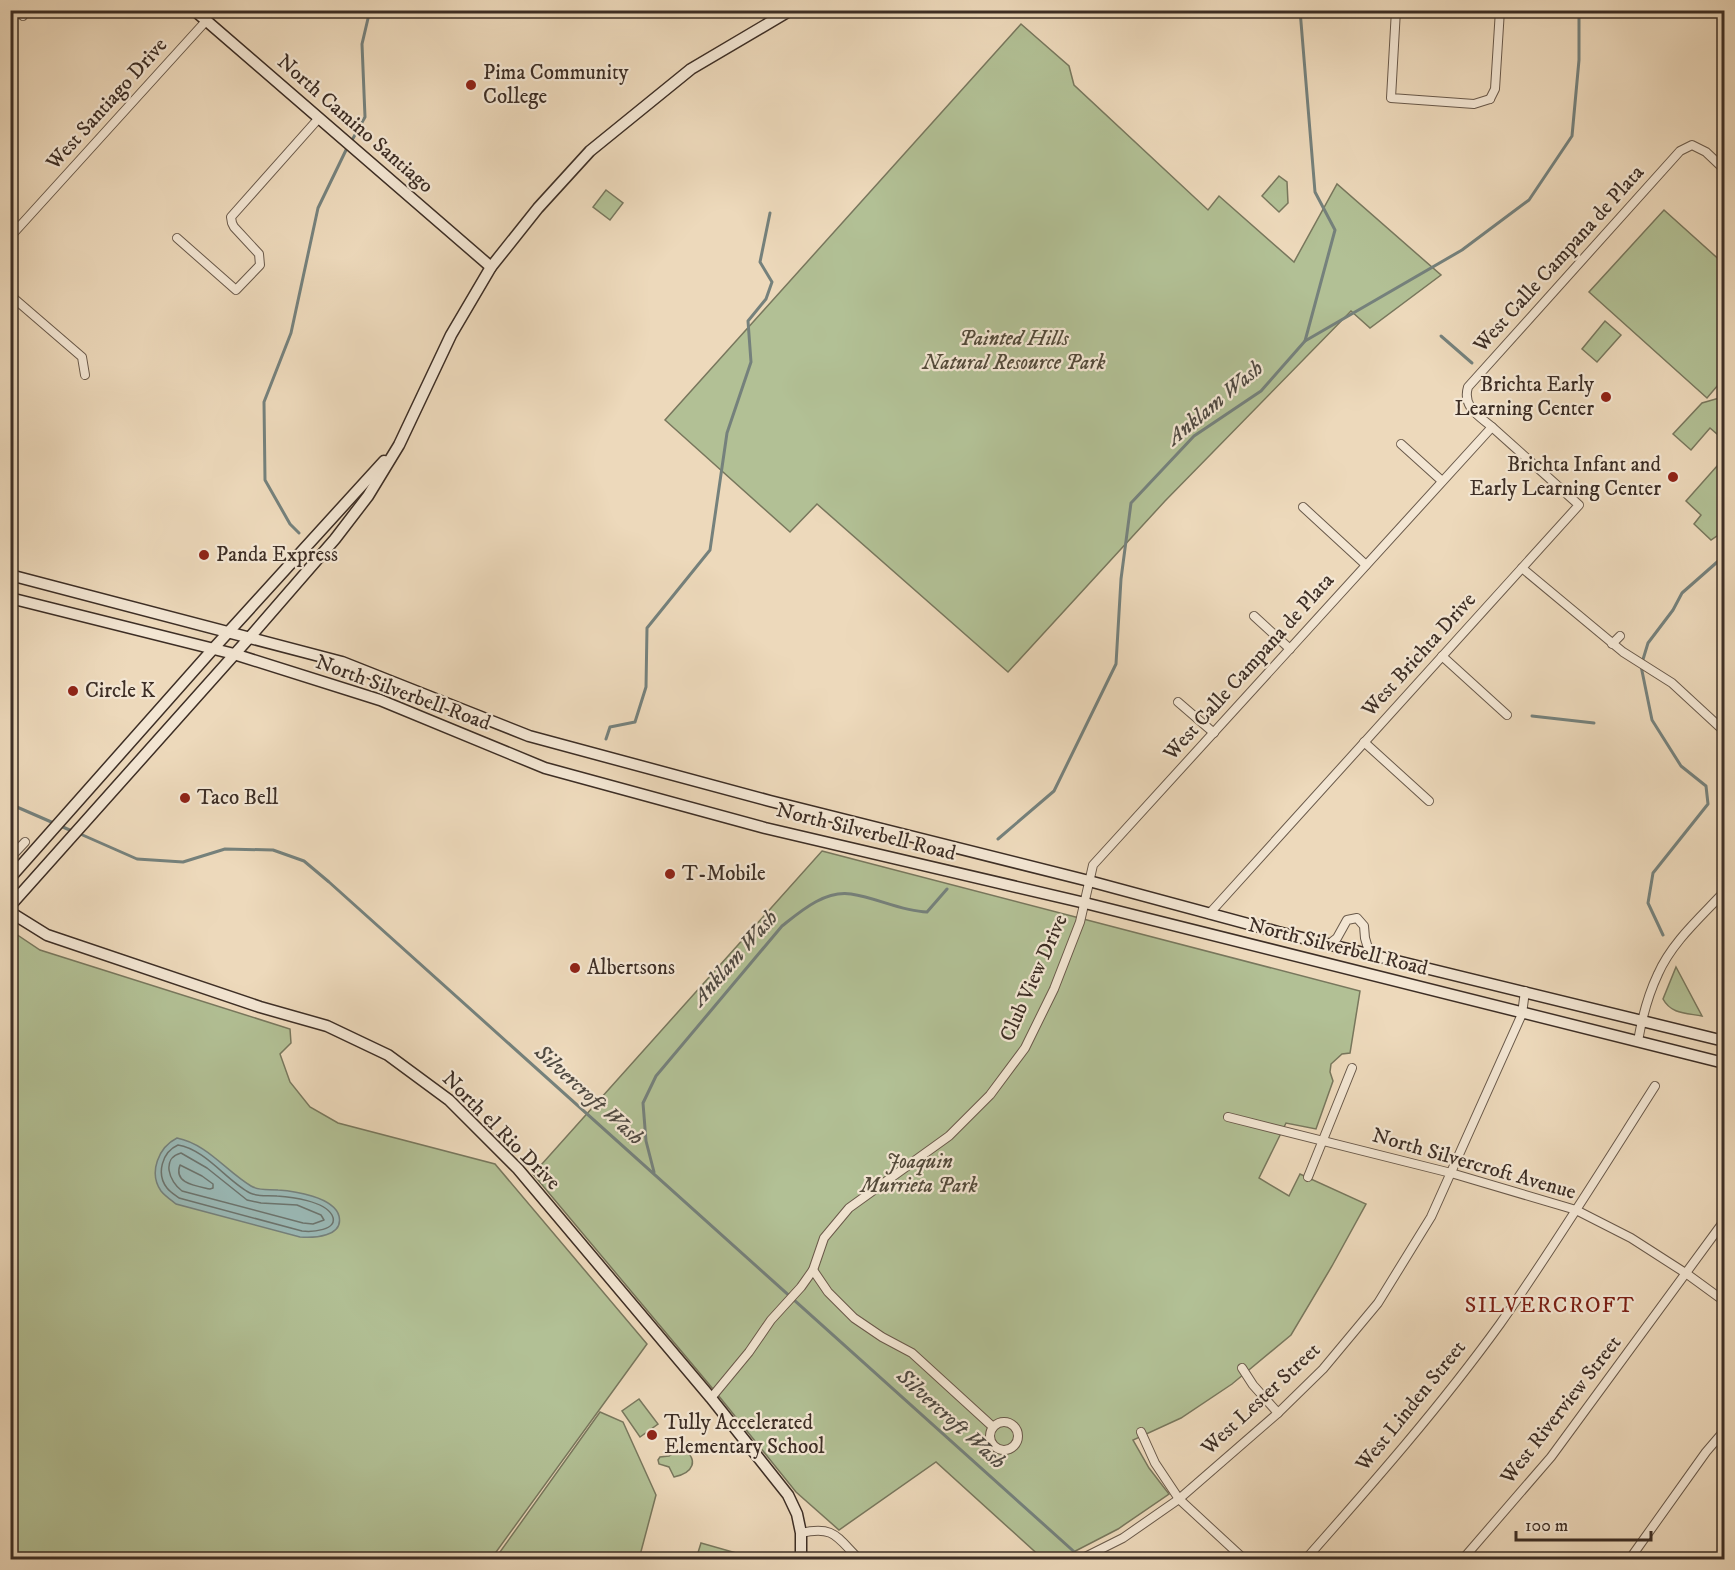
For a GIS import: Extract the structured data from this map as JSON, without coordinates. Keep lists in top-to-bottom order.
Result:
{
  "streets": {
    "main road": ["North Camino Santiago", "North Silverbell Road", "North el Rio Drive"],
    "street": [
      "West Santiago Drive",
      "West Calle Campana de Plata",
      "West Brichta Drive",
      "Club View Drive",
      "North Silvercroft Avenue",
      "West Lester Street",
      "West Linden Street",
      "West Riverview Street"
    ]
  },
  "crossings": [
    ["West Santiago Drive", "North Camino Santiago"],
    ["West Calle Campana de Plata", "West Brichta Drive"],
    ["West Calle Campana de Plata", "North Silverbell Road"],
    ["West Calle Campana de Plata", "Club View Drive"],
    ["West Brichta Drive", "North Silverbell Road"],
    ["North Silverbell Road", "Club View Drive"],
    ["North Silverbell Road", "West Lester Street"],
    ["Club View Drive", "North el Rio Drive"],
    ["North Silvercroft Avenue", "West Lester Street"],
    ["North Silvercroft Avenue", "West Linden Street"],
    ["North Silvercroft Avenue", "West Riverview Street"]
  ],
  "districts": ["SILVERCROFT"],
  "water": ["Anklam Wash", "Silvercroft Wash"],
  "parks": ["Painted Hills Natural Resource Park", "Joaquin Murrieta Park"],
  "places": [
    "Pima Community College",
    "Brichta Early Learning Center",
    "Brichta Infant and Early Learning Center",
    "Panda Express",
    "Circle K",
    "Taco Bell",
    "T-Mobile",
    "Albertsons",
    "Tully Accelerated Elementary School"
  ],
  "scale_bar": "100 m"
}
